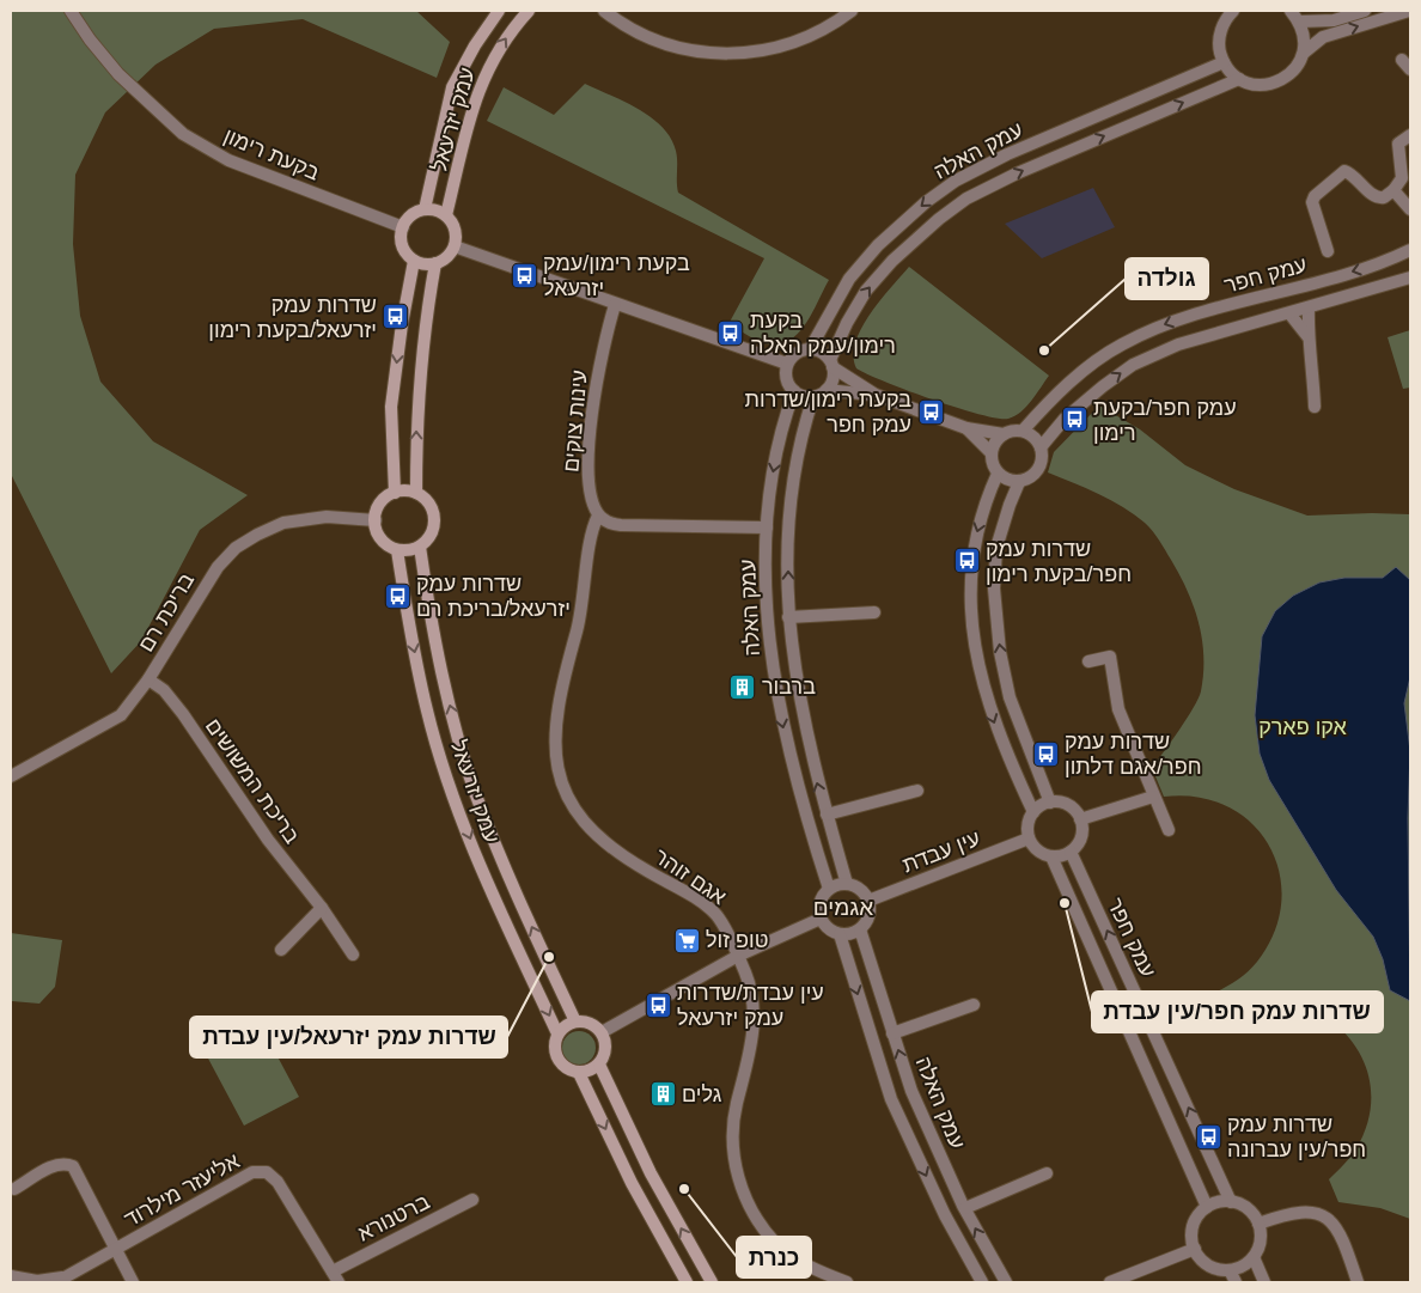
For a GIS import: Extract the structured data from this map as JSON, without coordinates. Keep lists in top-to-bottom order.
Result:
{
  "streets": {
    "main road": ["עמק יזרעאל"],
    "street": [
      "עמק האלה",
      "בקעת רימון",
      "עמק חפר",
      "עינות צוקים",
      "בריכת רם",
      "בריכת המשושים",
      "עין עבדת",
      "אגם זוהר",
      "אליעזר מילרוד",
      "ברטנורא"
    ]
  },
  "crossings": [
    ["עמק יזרעאל", "בקעת רימון"],
    ["עמק יזרעאל", "בריכת רם"],
    ["עמק האלה", "עין עבדת"],
    ["עמק חפר", "עין עבדת"],
    ["עינות צוקים", "אגם זוהר"],
    ["בריכת רם", "בריכת המשושים"],
    ["אליעזר מילרוד", "ברטנורא"]
  ],
  "districts": ["אגמים"],
  "parks": ["אקו פארק"],
  "places": {
    "bus stop": [
      "בקעת רימון/עמק יזרעאל",
      "שדרות עמק יזרעאל/בקעת רימון",
      "בקעת רימון/עמק האלה",
      "בקעת רימון/שדרות עמק חפר",
      "עמק חפר/בקעת רימון",
      "שדרות עמק חפר/בקעת רימון",
      "שדרות עמק יזרעאל/בריכת רם",
      "שדרות עמק חפר/אגם דלתון",
      "עין עבדת/שדרות עמק יזרעאל",
      "שדרות עמק חפר/עין עברונה"
    ],
    "other": [
      "גולדה",
      "שדרות עמק חפר/עין עבדת",
      "שדרות עמק יזרעאל/עין עבדת",
      "כנרת"
    ],
    "building": ["ברבור", "גלים"],
    "supermarket": ["טופ זול"]
  }
}
